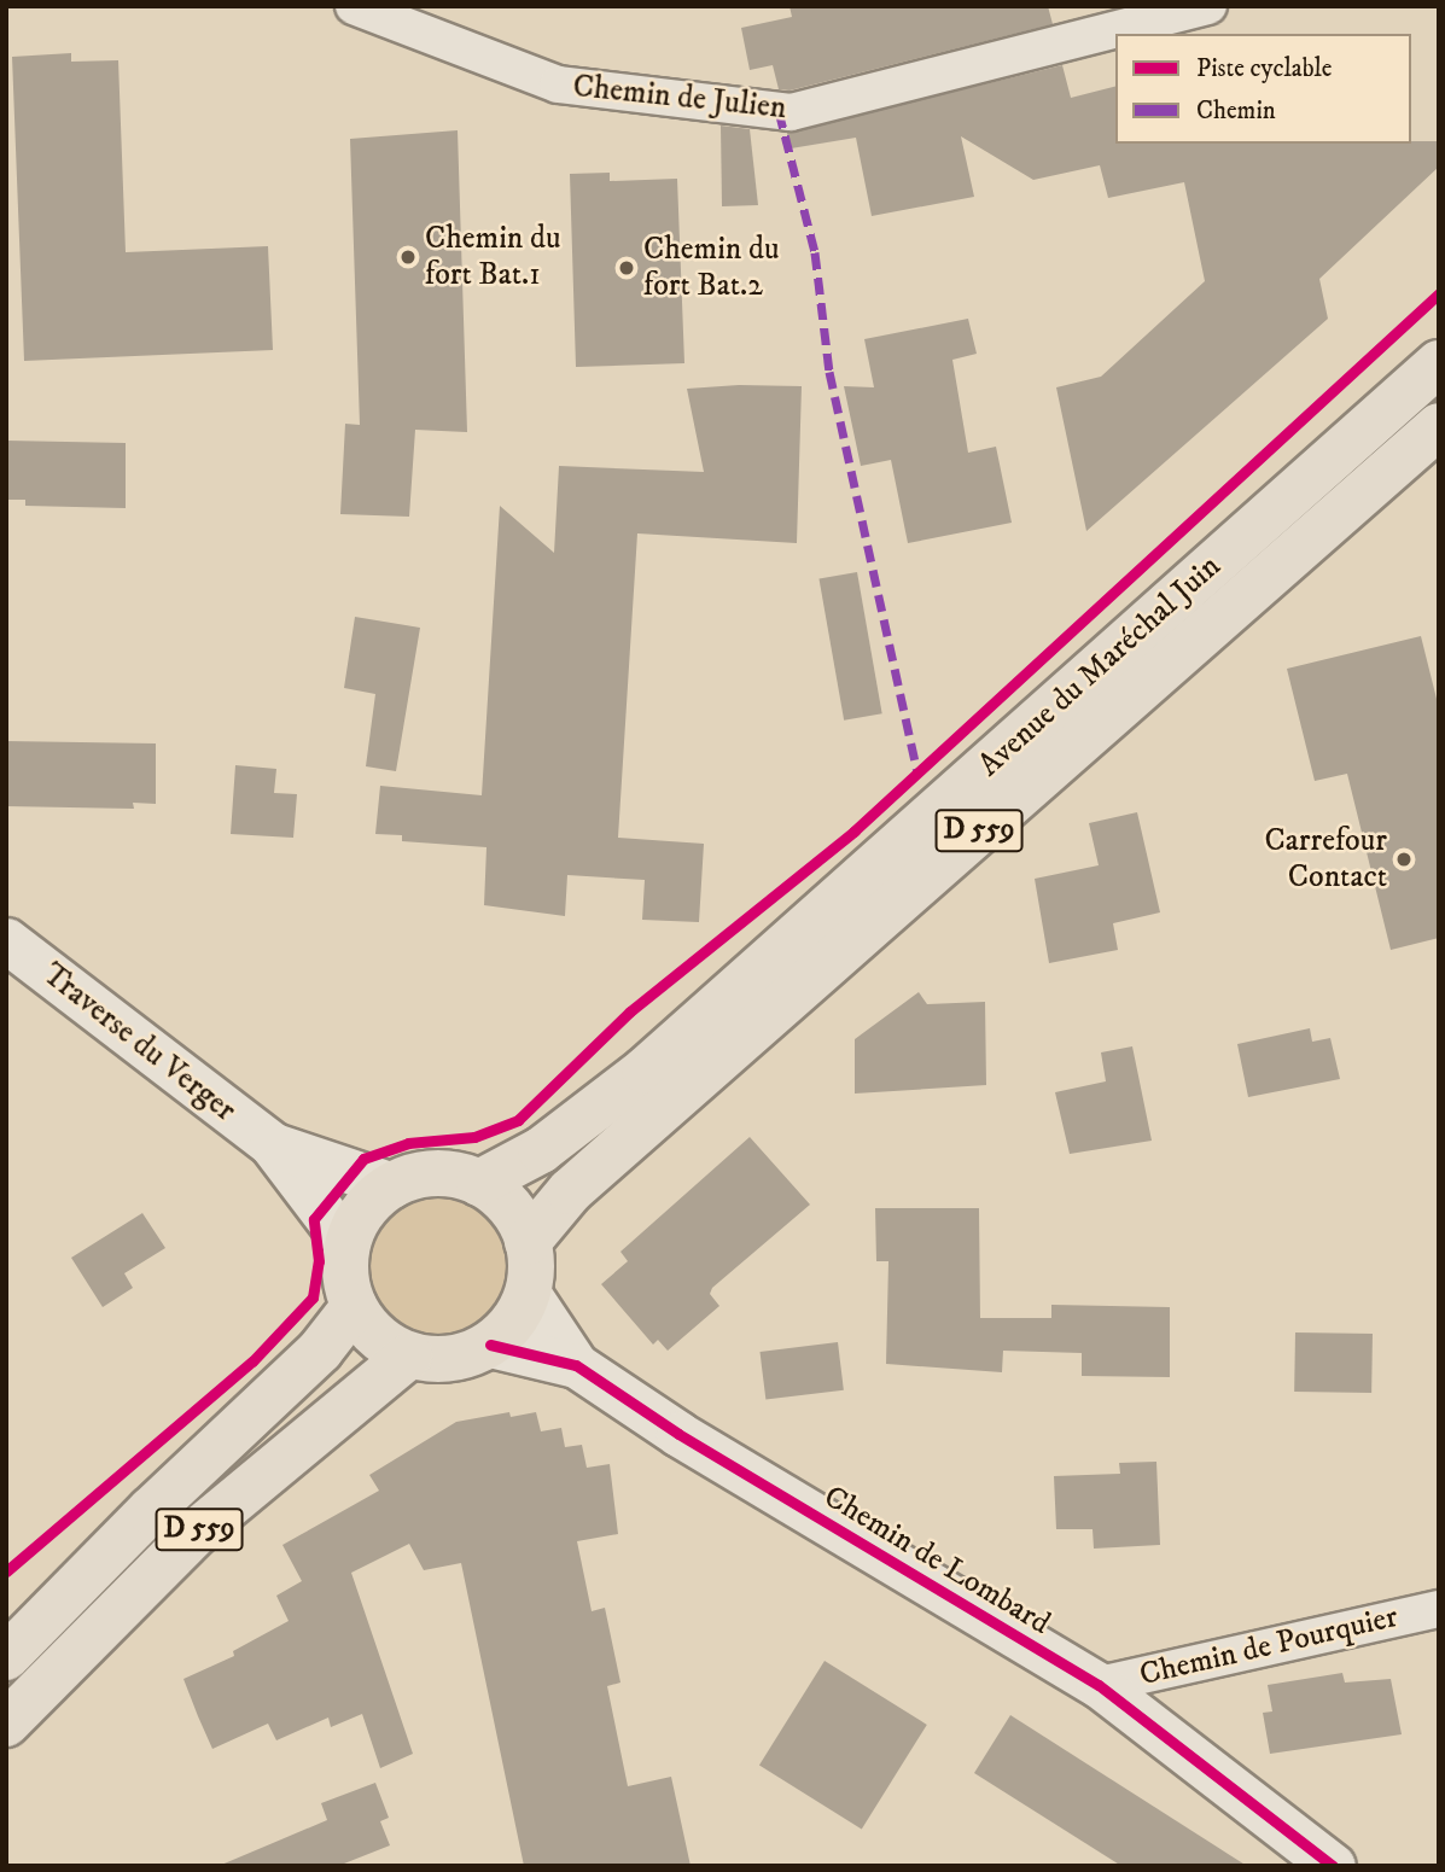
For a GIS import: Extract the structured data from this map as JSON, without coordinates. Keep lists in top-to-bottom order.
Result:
{
  "streets": {
    "main road": ["Avenue du Maréchal Juin", "D 559"],
    "street": [
      "Chemin de Julien",
      "Traverse du Verger",
      "Chemin de Lombard",
      "Chemin de Pourquier"
    ]
  },
  "crossings": [
    ["Avenue du Maréchal Juin", "D 559"],
    ["Avenue du Maréchal Juin", "Traverse du Verger"],
    ["Avenue du Maréchal Juin", "Chemin de Lombard"],
    ["D 559", "Traverse du Verger"],
    ["D 559", "Chemin de Lombard"],
    ["Traverse du Verger", "Chemin de Lombard"],
    ["Chemin de Lombard", "Chemin de Pourquier"]
  ],
  "places": ["Chemin du fort Bat.1", "Chemin du fort Bat.2", "Carrefour Contact"],
  "legend": ["Piste cyclable", "Chemin"]
}
